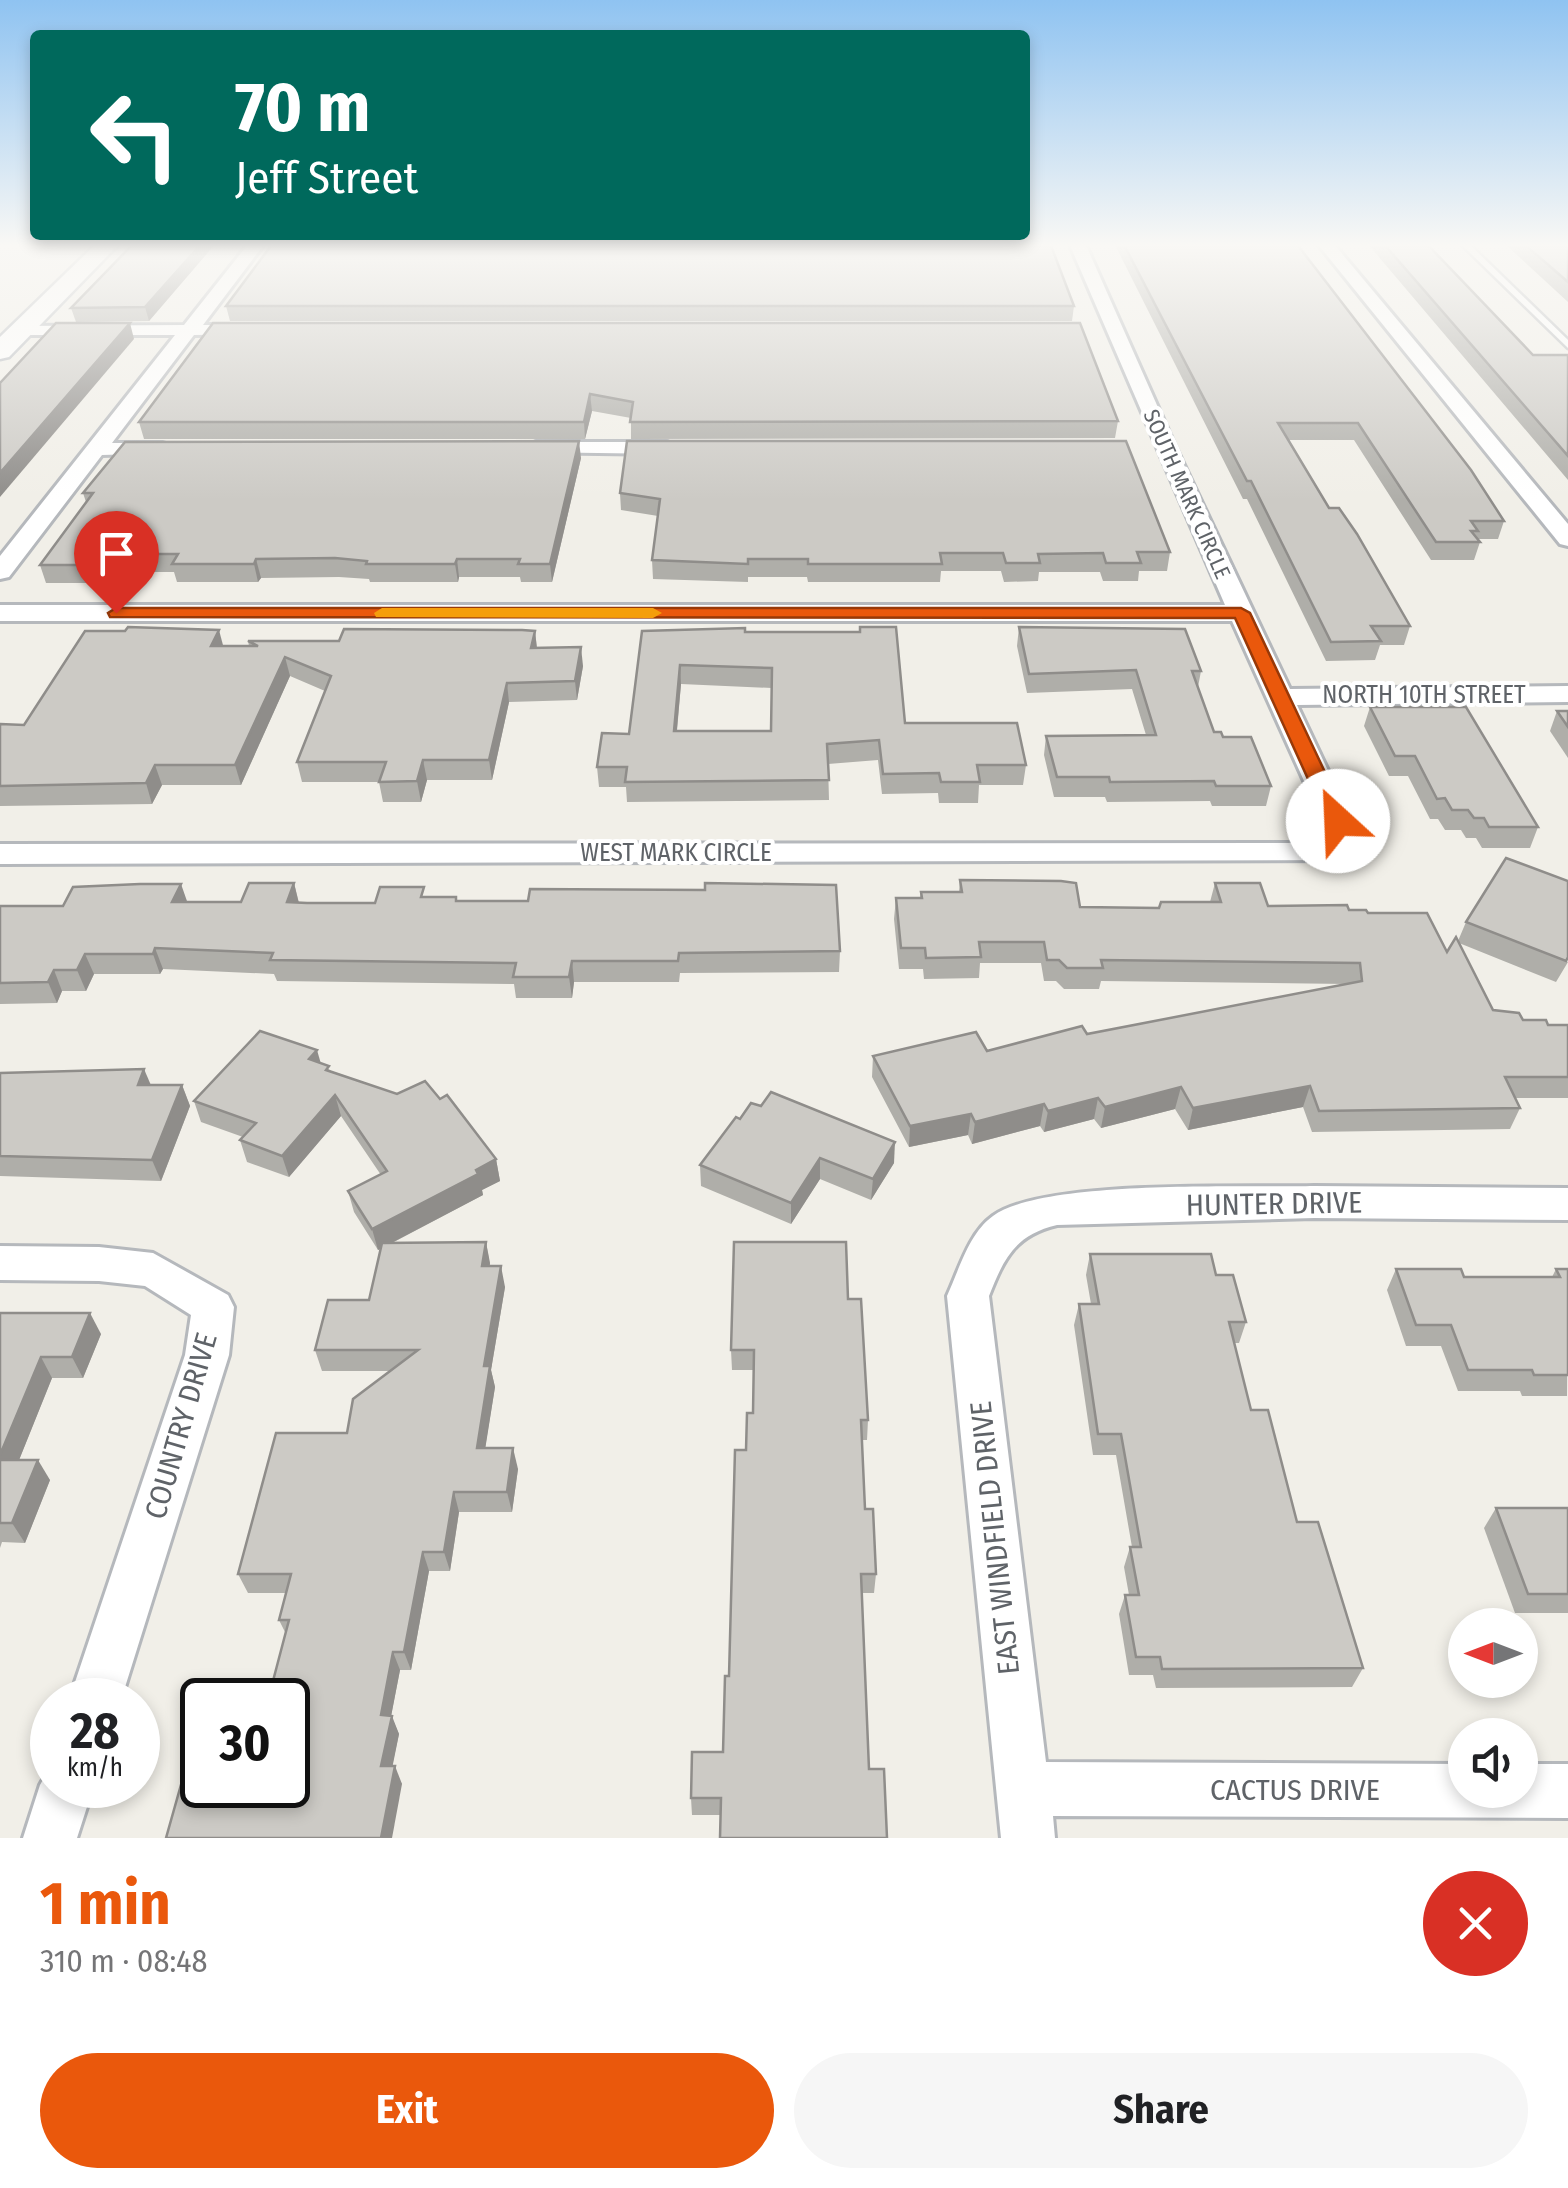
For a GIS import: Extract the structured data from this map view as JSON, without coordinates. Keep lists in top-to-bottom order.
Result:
{
  "streets": {
    "street": [
      "SOUTH MARK CIRCLE",
      "NORTH 10TH STREET",
      "WEST MARK CIRCLE",
      "HUNTER DRIVE",
      "COUNTRY DRIVE",
      "EAST WINDFIELD DRIVE",
      "CACTUS DRIVE"
    ]
  },
  "crossings": [
    ["SOUTH MARK CIRCLE", "NORTH 10TH STREET"],
    ["SOUTH MARK CIRCLE", "WEST MARK CIRCLE"],
    ["HUNTER DRIVE", "EAST WINDFIELD DRIVE"],
    ["EAST WINDFIELD DRIVE", "CACTUS DRIVE"]
  ],
  "north": "left",
  "page": {
    "turn": ["70 m", "Jeff Street"],
    "speed": "28 km/h",
    "limit": "30",
    "heading": ["1 min", "310 m · 08:48"],
    "buttons": ["Exit", "Share"]
  }
}
